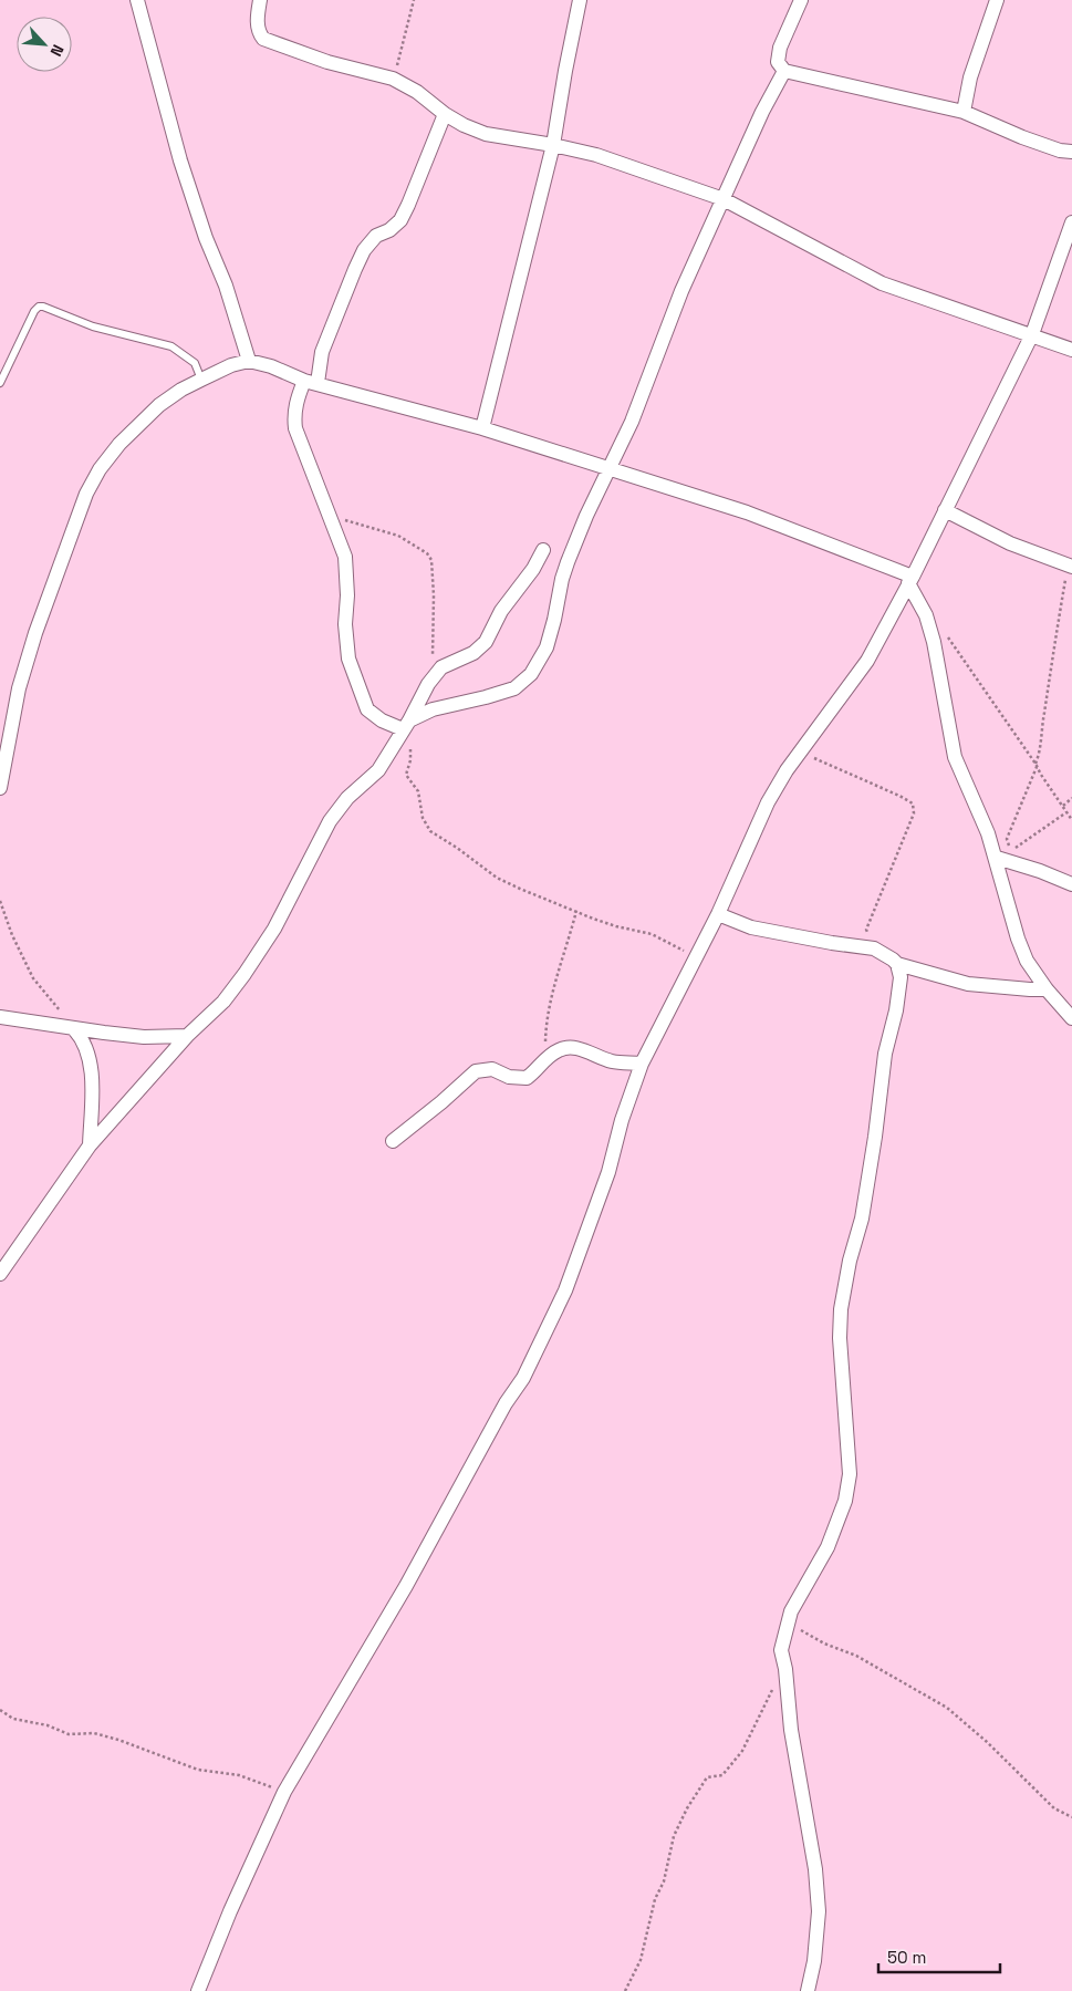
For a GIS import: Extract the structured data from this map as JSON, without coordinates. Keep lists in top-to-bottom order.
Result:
{
  "scale_bar": "50 m",
  "north": "bottom right"
}
